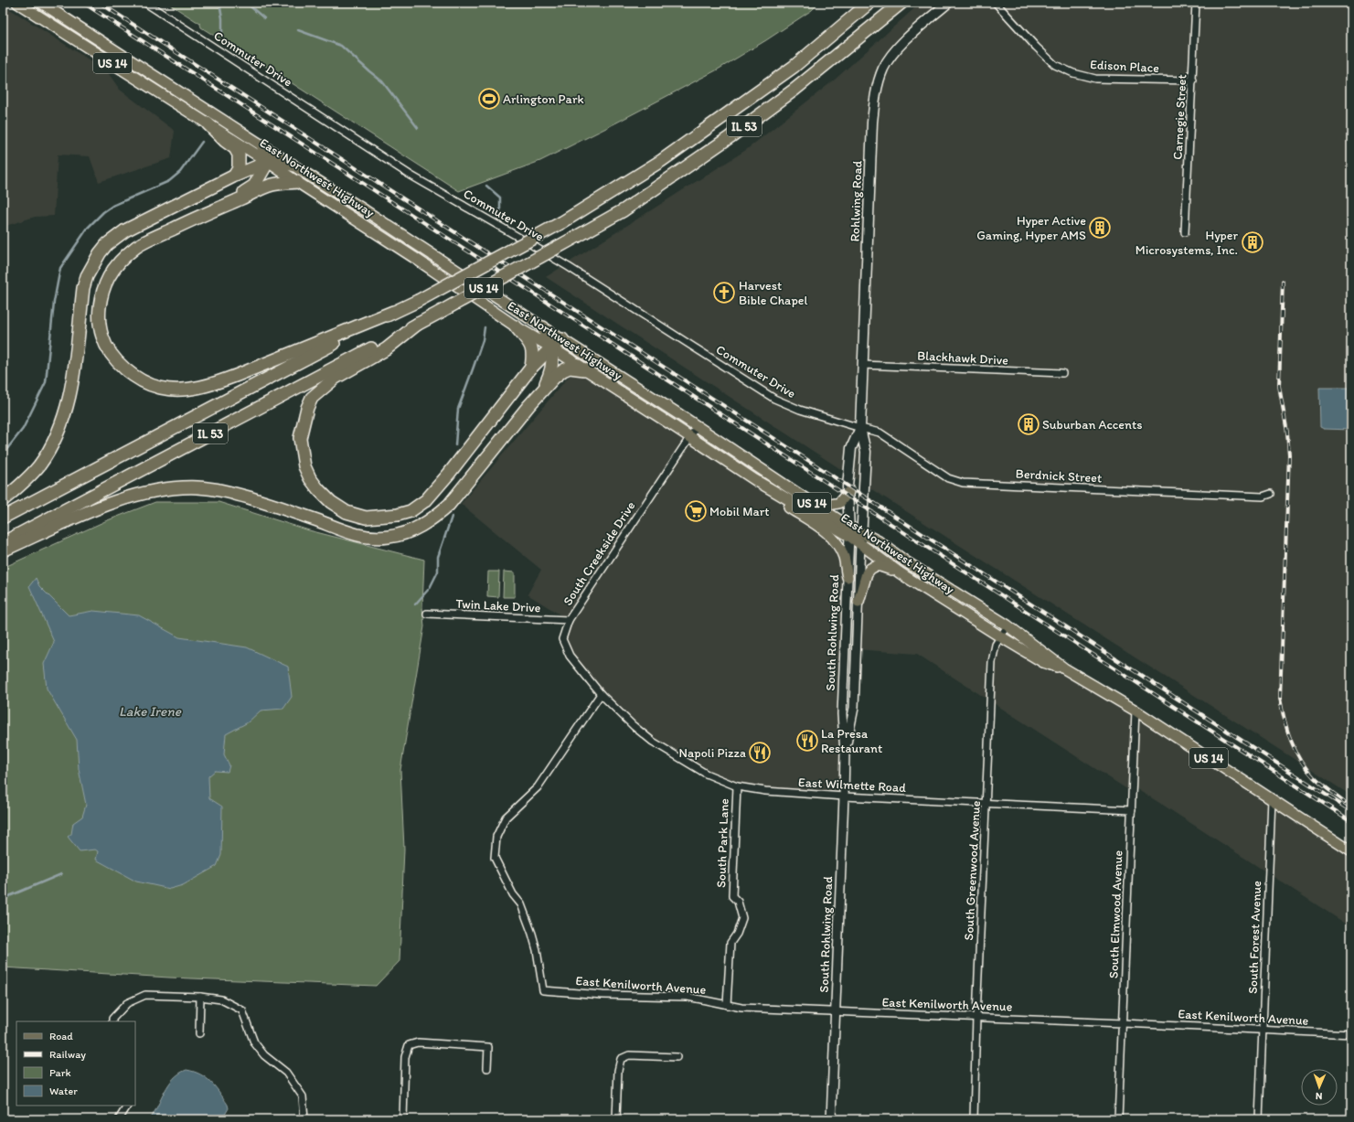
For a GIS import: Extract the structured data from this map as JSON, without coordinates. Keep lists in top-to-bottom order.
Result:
{
  "streets": {
    "highway": ["IL 53"],
    "main road": ["US 14", "East Northwest Highway", "Rohlwing Road"],
    "street": [
      "Commuter Drive",
      "Edison Place",
      "Carnegie Street",
      "Blackhawk Drive",
      "Berdnick Street",
      "South Creekside Drive",
      "Twin Lake Drive",
      "South Rohlwing Road",
      "East Wilmette Road",
      "South Park Lane",
      "South Greenwood Avenue",
      "South Elmwood Avenue",
      "South Forest Avenue",
      "East Kenilworth Avenue"
    ]
  },
  "crossings": [
    ["Commuter Drive", "Rohlwing Road"],
    ["Commuter Drive", "Berdnick Street"],
    ["Edison Place", "Carnegie Street"],
    ["East Northwest Highway", "Rohlwing Road"],
    ["East Northwest Highway", "South Creekside Drive"],
    ["East Northwest Highway", "South Rohlwing Road"],
    ["East Northwest Highway", "South Greenwood Avenue"],
    ["East Northwest Highway", "South Elmwood Avenue"],
    ["East Northwest Highway", "South Forest Avenue"],
    ["Rohlwing Road", "Blackhawk Drive"],
    ["Rohlwing Road", "Berdnick Street"],
    ["Rohlwing Road", "South Rohlwing Road"],
    ["South Creekside Drive", "Twin Lake Drive"],
    ["South Creekside Drive", "East Wilmette Road"],
    ["South Creekside Drive", "East Kenilworth Avenue"],
    ["South Rohlwing Road", "East Wilmette Road"],
    ["South Rohlwing Road", "East Kenilworth Avenue"],
    ["East Wilmette Road", "South Park Lane"],
    ["East Wilmette Road", "South Greenwood Avenue"],
    ["East Wilmette Road", "South Elmwood Avenue"],
    ["East Wilmette Road", "East Kenilworth Avenue"],
    ["South Park Lane", "East Kenilworth Avenue"],
    ["South Greenwood Avenue", "East Kenilworth Avenue"],
    ["South Elmwood Avenue", "East Kenilworth Avenue"],
    ["South Forest Avenue", "East Kenilworth Avenue"]
  ],
  "water": ["Lake Irene"],
  "places": {
    "sports": ["Arlington Park"],
    "building": ["Hyper Active Gaming, Hyper AMS", "Hyper Microsystems, Inc.", "Suburban Accents"],
    "church": ["Harvest Bible Chapel"],
    "supermarket": ["Mobil Mart"],
    "restaurant": ["La Presa Restaurant", "Napoli Pizza"]
  },
  "legend": [
    "Road",
    "Railway",
    "Park",
    "Water"
  ],
  "north": "bottom"
}
